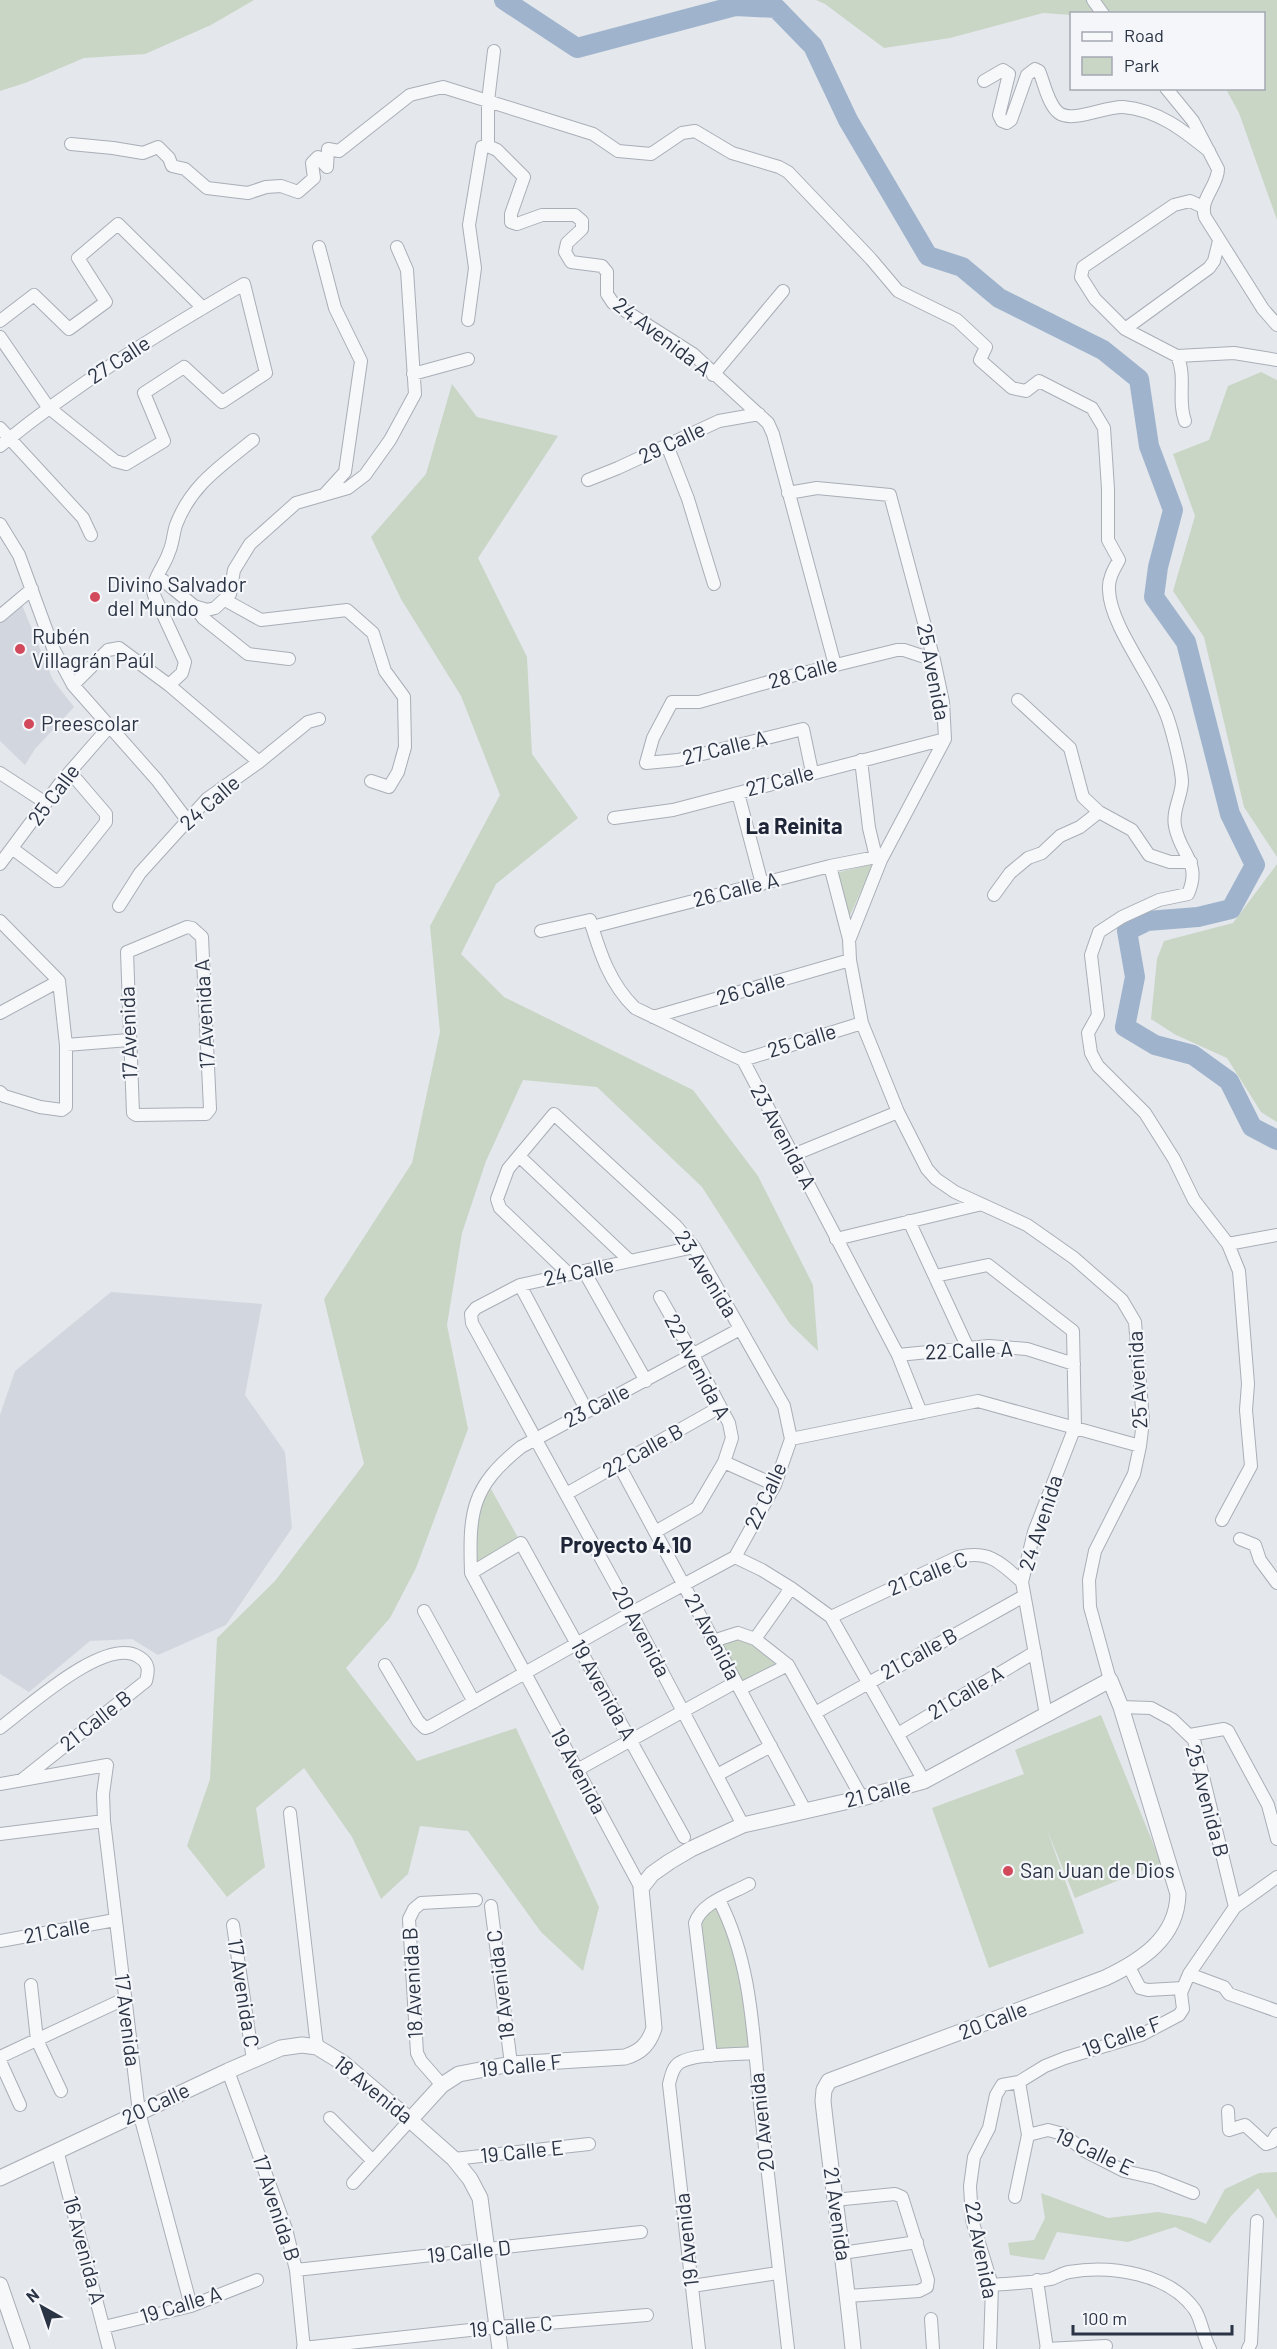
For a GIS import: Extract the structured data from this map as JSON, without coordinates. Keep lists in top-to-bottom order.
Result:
{
  "streets": {
    "street": [
      "24 Avenida A",
      "27 Calle",
      "29 Calle",
      "25 Avenida",
      "28 Calle",
      "27 Calle A",
      "25 Calle",
      "24 Calle",
      "26 Calle A",
      "26 Calle",
      "17 Avenida A",
      "17 Avenida",
      "23 Avenida A",
      "23 Avenida",
      "22 Calle A",
      "22 Avenida A",
      "23 Calle",
      "22 Calle B",
      "22 Calle",
      "24 Avenida",
      "21 Calle C",
      "20 Avenida",
      "21 Avenida",
      "21 Calle B",
      "19 Avenida A",
      "21 Calle A",
      "19 Avenida",
      "21 Calle",
      "25 Avenida B",
      "18 Avenida B",
      "18 Avenida C",
      "17 Avenida C",
      "20 Calle",
      "19 Calle F",
      "18 Avenida",
      "19 Calle E",
      "17 Avenida B",
      "16 Avenida A",
      "22 Avenida",
      "19 Calle D",
      "19 Calle A",
      "19 Calle C"
    ]
  },
  "crossings": [
    ["24 Avenida A", "29 Calle"],
    ["24 Avenida A", "25 Avenida"],
    ["24 Avenida A", "28 Calle"],
    ["27 Calle", "25 Avenida"],
    ["27 Calle", "27 Calle A"],
    ["25 Avenida", "28 Calle"],
    ["25 Avenida", "25 Calle"],
    ["25 Avenida", "26 Calle A"],
    ["25 Avenida", "26 Calle"],
    ["25 Avenida", "22 Calle"],
    ["25 Avenida", "21 Calle"],
    ["25 Avenida", "25 Avenida B"],
    ["25 Avenida", "20 Calle"],
    ["28 Calle", "27 Calle A"],
    ["25 Calle", "23 Avenida A"],
    ["24 Calle", "23 Avenida"],
    ["24 Calle", "20 Avenida"],
    ["26 Calle A", "23 Avenida A"],
    ["26 Calle", "23 Avenida A"],
    ["17 Avenida A", "17 Avenida"],
    ["17 Avenida", "21 Calle B"],
    ["17 Avenida", "21 Calle"],
    ["17 Avenida", "20 Calle"],
    ["17 Avenida", "19 Calle A"],
    ["23 Avenida A", "22 Calle A"],
    ["23 Avenida A", "22 Calle"],
    ["23 Avenida", "23 Calle"],
    ["23 Avenida", "22 Calle"],
    ["22 Calle A", "24 Avenida"],
    ["22 Avenida A", "23 Calle"],
    ["22 Avenida A", "22 Calle B"],
    ["23 Calle", "20 Avenida"],
    ["23 Calle", "19 Avenida"],
    ["22 Calle B", "20 Avenida"],
    ["22 Calle B", "21 Avenida"],
    ["22 Calle", "24 Avenida"],
    ["24 Avenida", "21 Calle C"],
    ["24 Avenida", "21 Calle B"],
    ["24 Avenida", "21 Calle A"],
    ["24 Avenida", "21 Calle"],
    ["20 Avenida", "21 Calle"],
    ["21 Avenida", "21 Calle"],
    ["21 Avenida", "20 Calle"],
    ["19 Avenida A", "19 Avenida"],
    ["19 Avenida", "21 Calle"],
    ["19 Avenida", "19 Calle F"],
    ["25 Avenida B", "19 Calle F"],
    ["18 Avenida B", "19 Calle F"],
    ["18 Avenida C", "19 Calle F"],
    ["17 Avenida C", "20 Calle"],
    ["20 Calle", "18 Avenida"],
    ["20 Calle", "17 Avenida B"],
    ["20 Calle", "16 Avenida A"],
    ["19 Calle F", "18 Avenida"],
    ["19 Calle F", "22 Avenida"],
    ["18 Avenida", "19 Calle E"],
    ["18 Avenida", "19 Calle D"],
    ["18 Avenida", "19 Calle C"],
    ["17 Avenida B", "19 Calle D"],
    ["17 Avenida B", "19 Calle C"],
    ["16 Avenida A", "19 Calle A"]
  ],
  "districts": ["La Reinita", "Proyecto 4.10"],
  "places": [
    "Divino Salvador del Mundo",
    "Rubén Villagrán Paúl",
    "Preescolar",
    "San Juan de Dios"
  ],
  "legend": ["Road", "Park"],
  "scale_bar": "100 m",
  "north": "top left"
}
